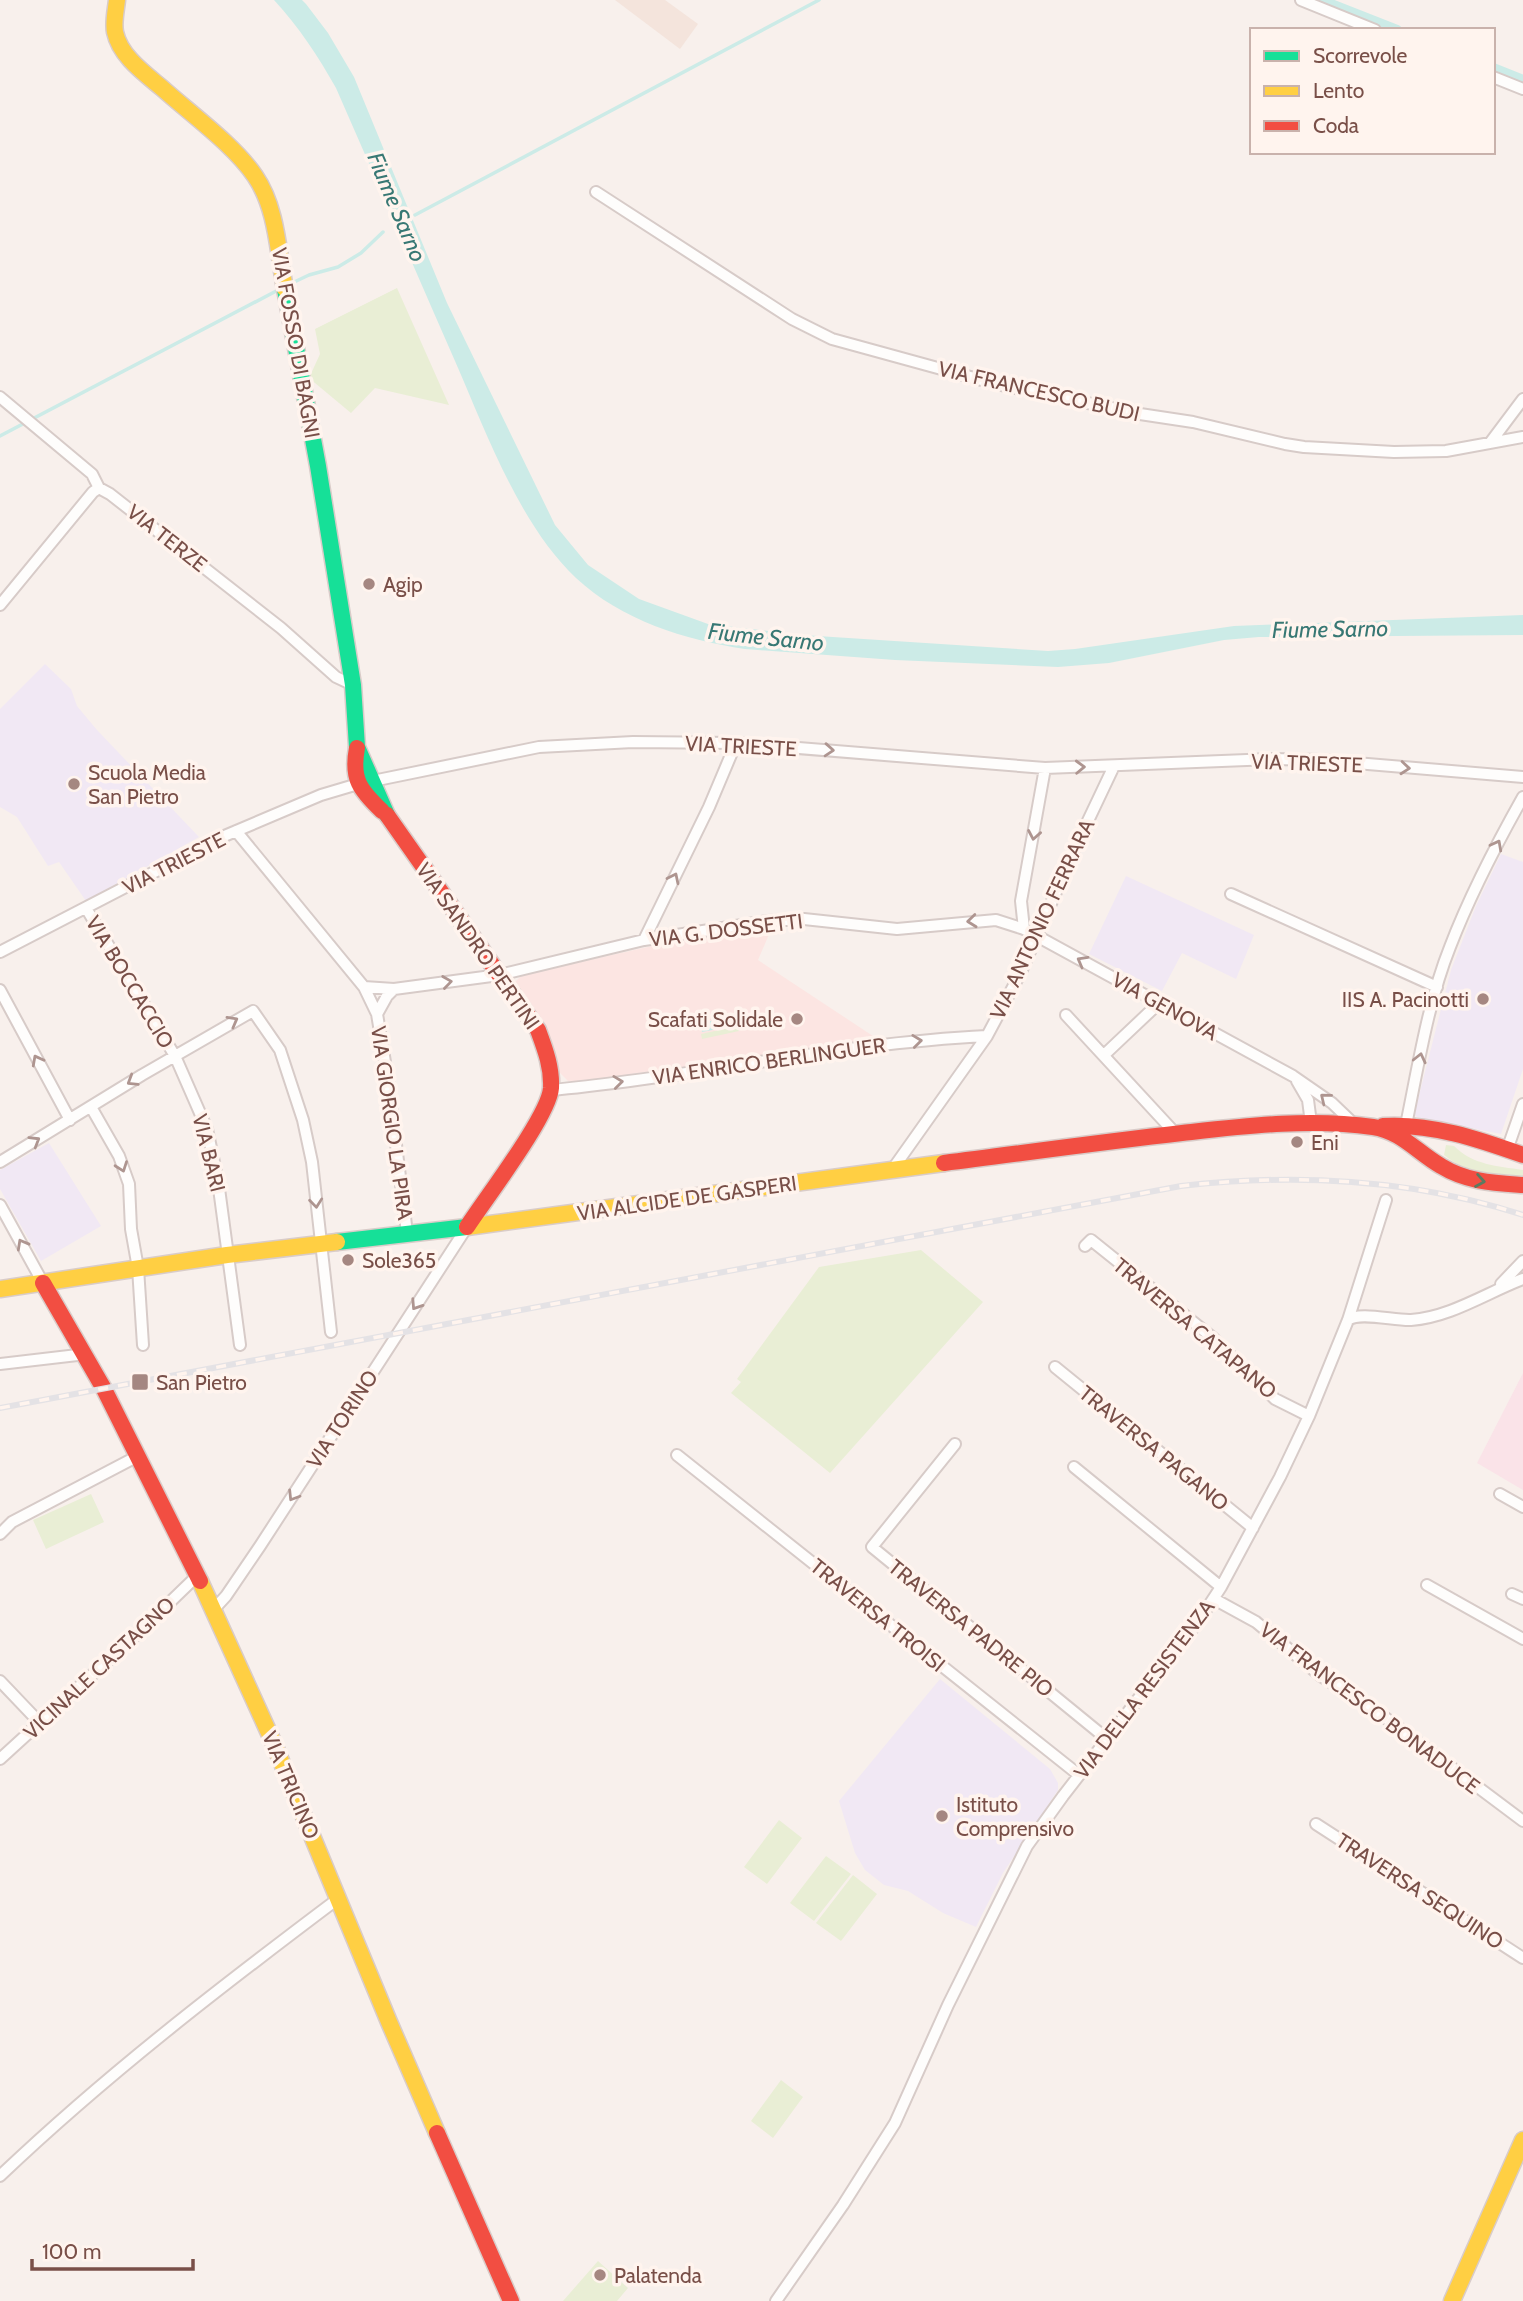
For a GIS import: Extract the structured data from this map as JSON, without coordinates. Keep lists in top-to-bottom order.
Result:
{
  "streets": {
    "main road": [
      "VIA FOSSO DI BAGNI",
      "VIA SANDRO PERTINI",
      "VIA ALCIDE DE GASPERI",
      "VIA TRICINO"
    ],
    "street": [
      "VIA FRANCESCO BUDI",
      "VIA TERZE",
      "VIA TRIESTE",
      "VIA ANTONIO FERRARA",
      "VIA G. DOSSETTI",
      "VIA BOCCACCIO",
      "VIA GENOVA",
      "VIA ENRICO BERLINGUER",
      "VIA GIORGIO LA PIRA",
      "VIA BARI",
      "TRAVERSA CATAPANO",
      "VIA TORINO",
      "TRAVERSA PAGANO",
      "TRAVERSA TROISI",
      "TRAVERSA PADRE PIO",
      "VICINALE CASTAGNO",
      "VIA DELLA RESISTENZA",
      "VIA FRANCESCO BONADUCE",
      "TRAVERSA SEQUINO"
    ]
  },
  "crossings": [
    ["VIA FOSSO DI BAGNI", "VIA TERZE"],
    ["VIA FOSSO DI BAGNI", "VIA TRIESTE"],
    ["VIA FOSSO DI BAGNI", "VIA SANDRO PERTINI"],
    ["VIA TRIESTE", "VIA ANTONIO FERRARA"],
    ["VIA TRIESTE", "VIA SANDRO PERTINI"],
    ["VIA TRIESTE", "VIA BOCCACCIO"],
    ["VIA TRIESTE", "VIA GIORGIO LA PIRA"],
    ["VIA ANTONIO FERRARA", "VIA G. DOSSETTI"],
    ["VIA ANTONIO FERRARA", "VIA GENOVA"],
    ["VIA ANTONIO FERRARA", "VIA ENRICO BERLINGUER"],
    ["VIA ANTONIO FERRARA", "VIA ALCIDE DE GASPERI"],
    ["VIA G. DOSSETTI", "VIA SANDRO PERTINI"],
    ["VIA G. DOSSETTI", "VIA GENOVA"],
    ["VIA G. DOSSETTI", "VIA GIORGIO LA PIRA"],
    ["VIA SANDRO PERTINI", "VIA ENRICO BERLINGUER"],
    ["VIA SANDRO PERTINI", "VIA ALCIDE DE GASPERI"],
    ["VIA SANDRO PERTINI", "VIA TORINO"],
    ["VIA BOCCACCIO", "VIA BARI"],
    ["VIA GENOVA", "VIA ALCIDE DE GASPERI"],
    ["VIA GIORGIO LA PIRA", "VIA ALCIDE DE GASPERI"],
    ["VIA BARI", "VIA ALCIDE DE GASPERI"],
    ["VIA ALCIDE DE GASPERI", "VIA TORINO"],
    ["VIA ALCIDE DE GASPERI", "VIA TRICINO"],
    ["TRAVERSA CATAPANO", "VIA DELLA RESISTENZA"],
    ["VIA TORINO", "VIA TRICINO"],
    ["TRAVERSA PAGANO", "VIA DELLA RESISTENZA"],
    ["TRAVERSA TROISI", "VIA DELLA RESISTENZA"],
    ["TRAVERSA PADRE PIO", "VIA DELLA RESISTENZA"],
    ["VICINALE CASTAGNO", "VIA TRICINO"],
    ["VIA DELLA RESISTENZA", "VIA FRANCESCO BONADUCE"]
  ],
  "one_way": ["VIA TRIESTE", "VIA ENRICO BERLINGUER", "VIA TORINO"],
  "water": ["Fiume Sarno"],
  "places": {
    "other": [
      "Agip",
      "Scuola Media San Pietro",
      "IIS A. Pacinotti",
      "Scafati Solidale",
      "Eni",
      "Sole365",
      "Istituto Comprensivo",
      "Palatenda"
    ],
    "transit": ["San Pietro"]
  },
  "legend": ["Scorrevole", "Lento", "Coda"],
  "scale_bar": "100 m"
}
